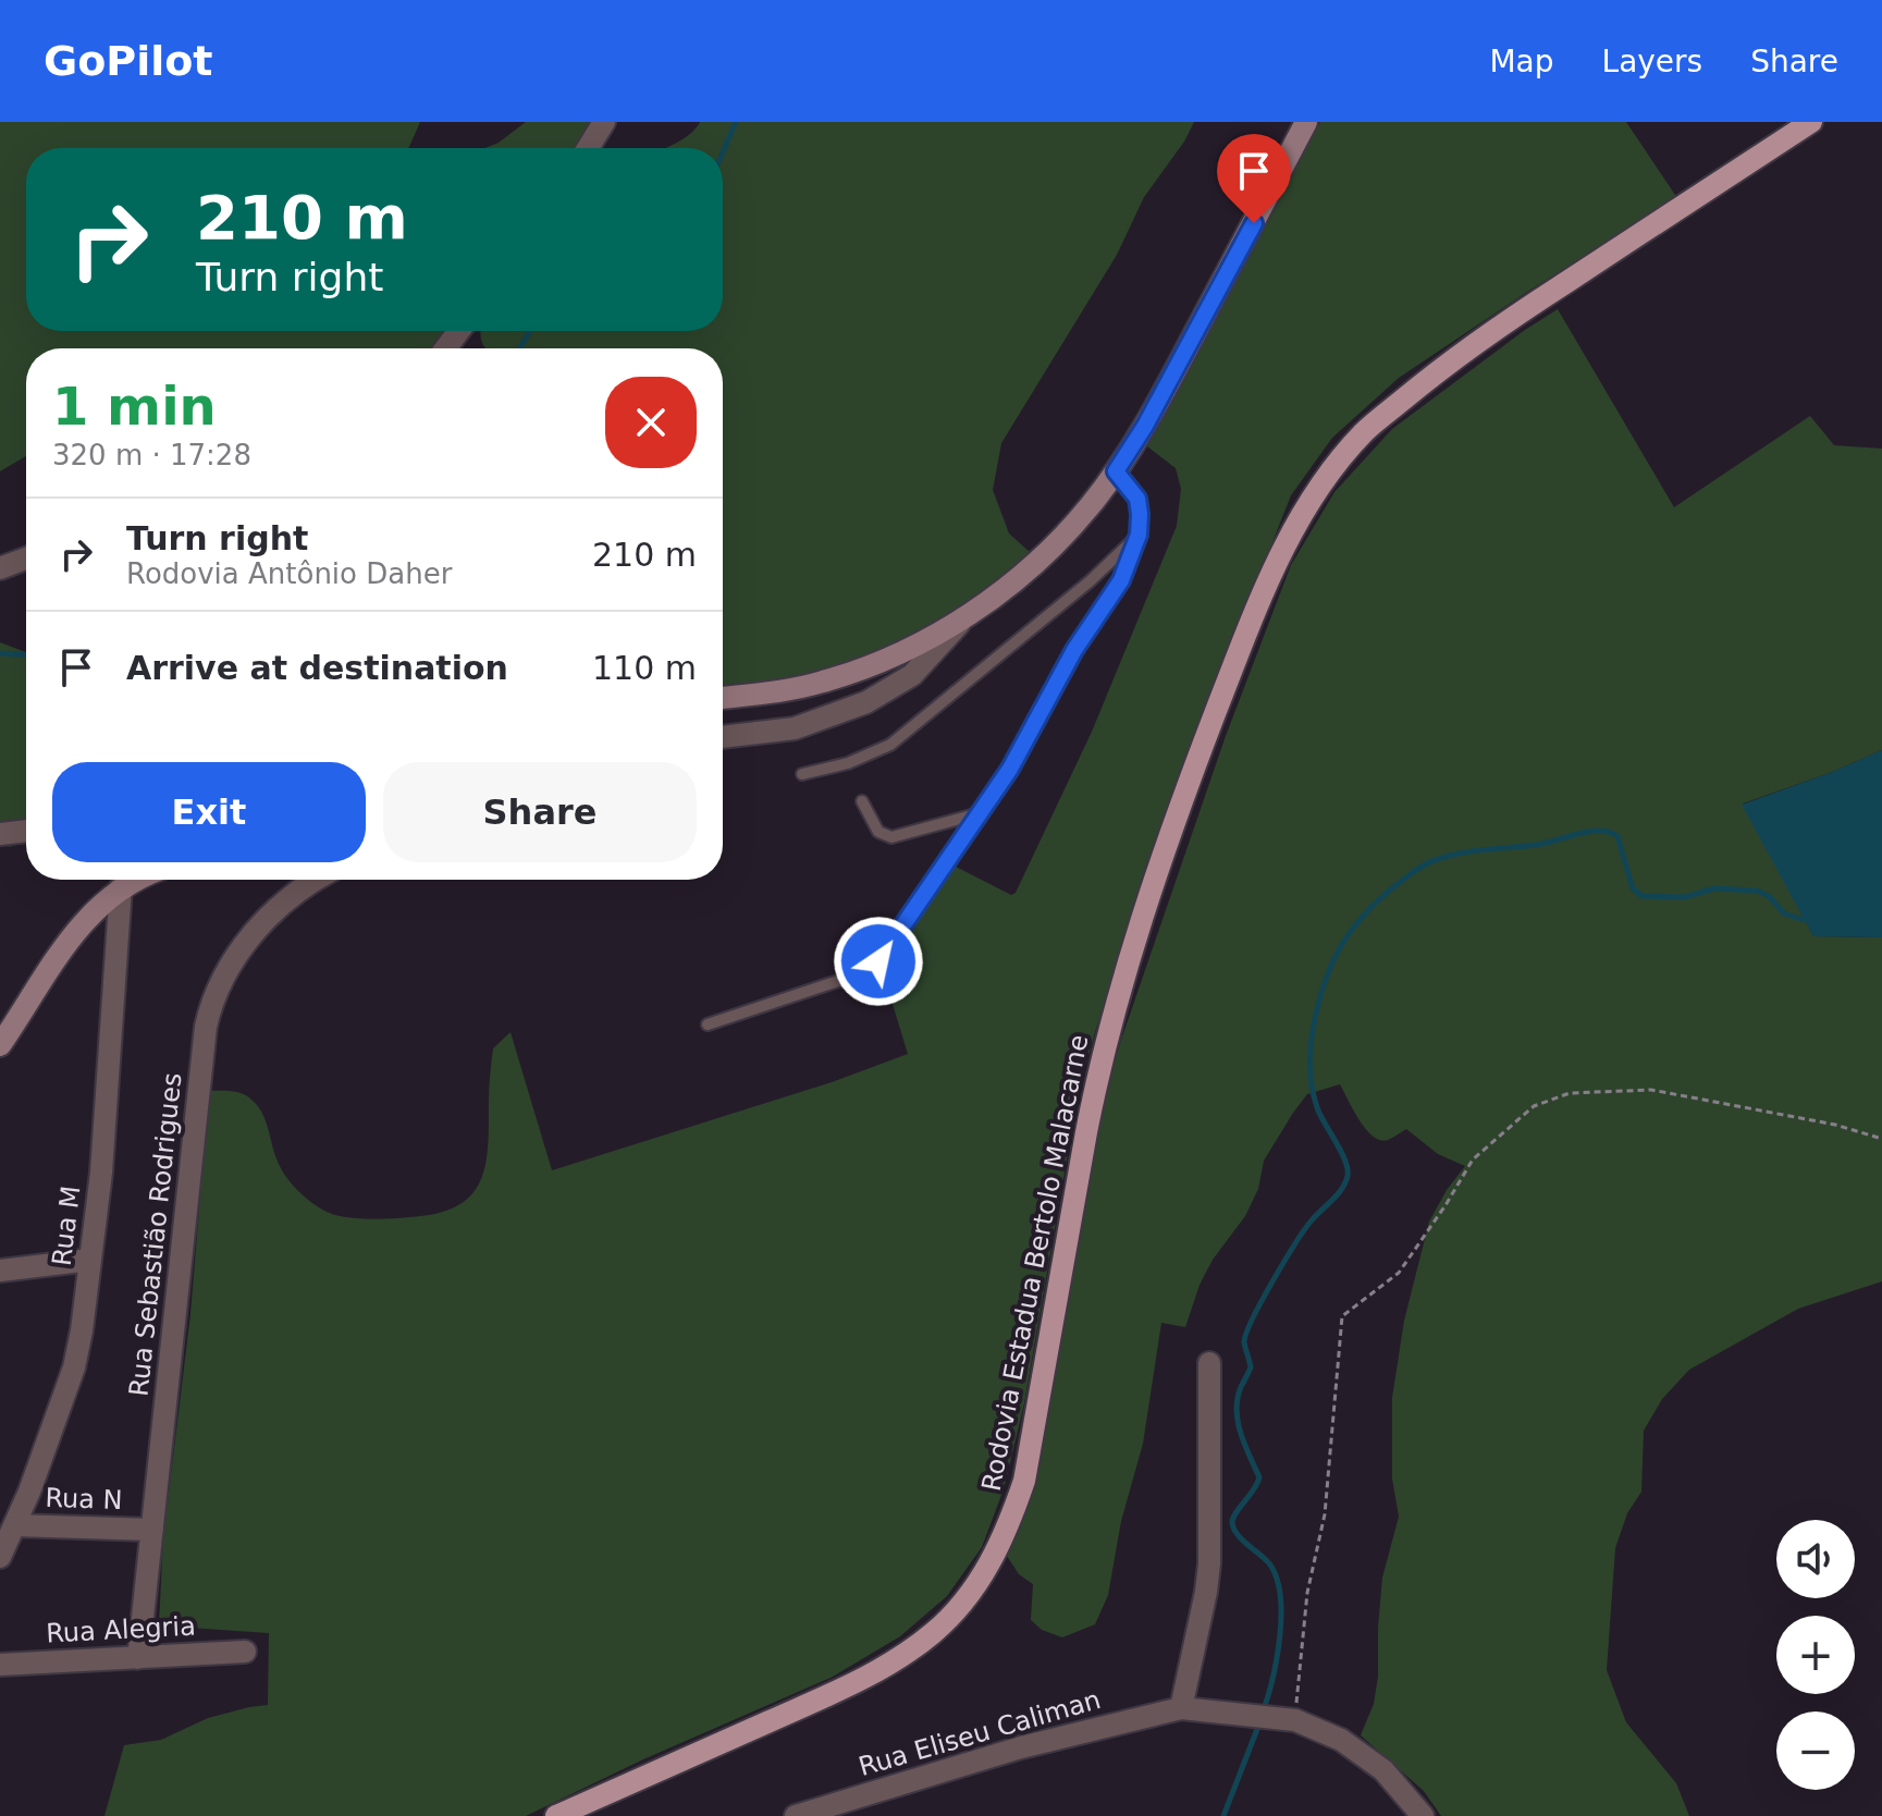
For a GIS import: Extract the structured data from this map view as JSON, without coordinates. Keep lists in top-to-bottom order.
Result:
{
  "streets": {
    "main road": ["Rodovia Estadua Bertolo Malacarne"],
    "street": [
      "Rua M",
      "Rua Sebastião Rodrigues",
      "Rua N",
      "Rua Alegria",
      "Rua Eliseu Caliman"
    ]
  },
  "crossings": [
    ["Rua M", "Rua N"],
    ["Rua Sebastião Rodrigues", "Rua N"],
    ["Rua Sebastião Rodrigues", "Rua Alegria"]
  ],
  "page": {
    "header": "GoPilot",
    "nav": ["Map", "Layers", "Share"],
    "turn": ["210 m", "Turn right"],
    "heading": ["1 min", "320 m · 17:28"],
    "list": [
      {
        "name": "Turn right",
        "note": "Rodovia Antônio Daher",
        "value": "210 m"
      },
      {
        "name": "Arrive at destination",
        "value": "110 m"
      }
    ],
    "buttons": ["Exit", "Share"],
    "map_buttons": ["+", "−"]
  }
}
